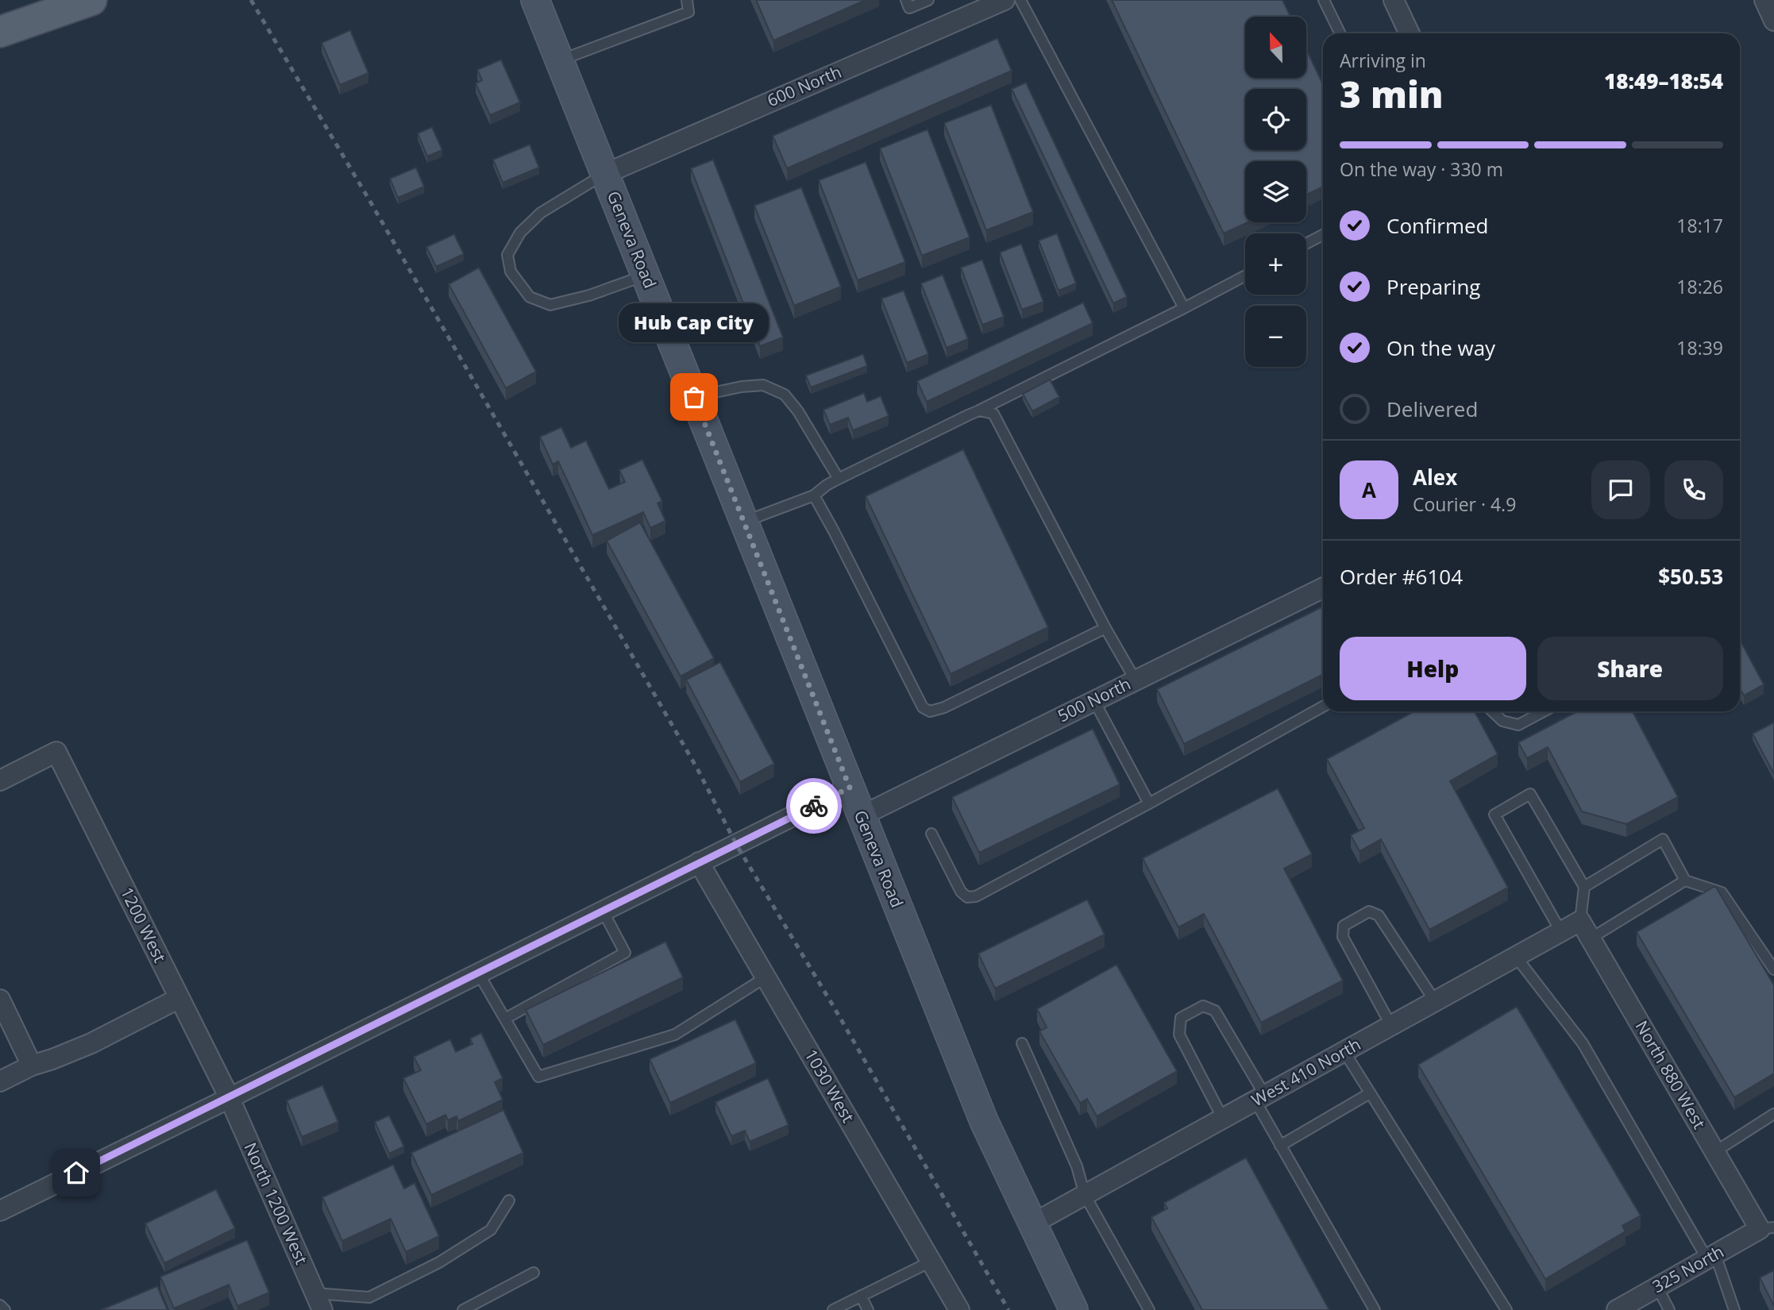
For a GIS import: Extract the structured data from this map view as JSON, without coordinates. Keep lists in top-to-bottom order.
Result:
{
  "streets": {
    "main road": ["Geneva Road"],
    "street": [
      "600 North",
      "500 North",
      "1200 West",
      "West 410 North",
      "North 880 West",
      "1030 West",
      "North 1200 West",
      "325 North"
    ]
  },
  "crossings": [
    ["600 North", "Geneva Road"],
    ["Geneva Road", "500 North"],
    ["Geneva Road", "West 410 North"],
    ["1200 West", "North 1200 West"],
    ["West 410 North", "North 880 West"],
    ["North 880 West", "325 North"]
  ],
  "places": ["Hub Cap City"],
  "north": "top",
  "page": {
    "map_buttons": ["+", "−"],
    "heading": ["3 min", "Arriving in", "18:49–18:54"],
    "panel": [
      "Alex",
      "Courier · 4.9",
      "Order #6104",
      "$50.53"
    ],
    "bar": "On the way · 330 m",
    "list": [
      ["Confirmed", "18:17"],
      ["Preparing", "18:26"],
      ["On the way", "18:39"],
      "Delivered"
    ],
    "bubble": "Hub Cap City",
    "round": "A",
    "buttons": ["Help", "Share"]
  }
}
